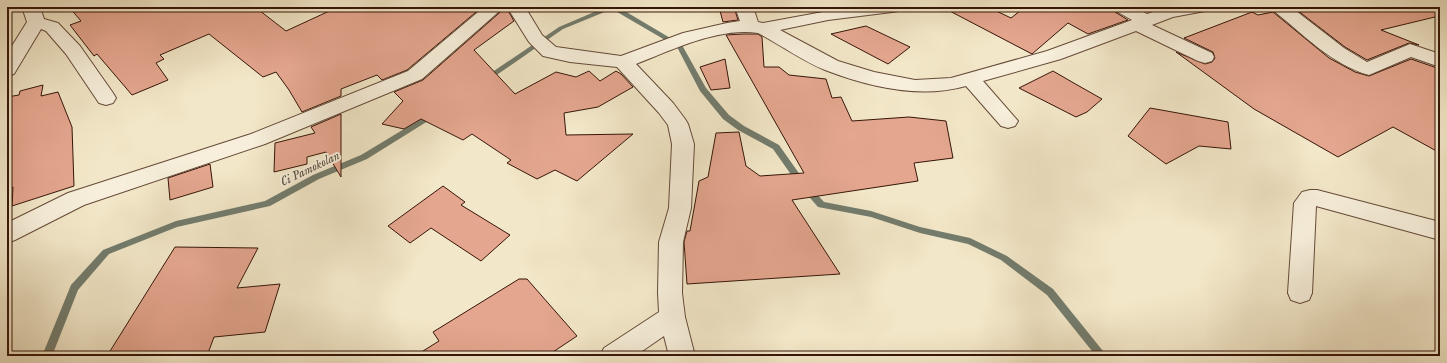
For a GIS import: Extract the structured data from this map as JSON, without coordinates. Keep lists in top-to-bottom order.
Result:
{
  "water": ["Ci Pamokolan"]
}
